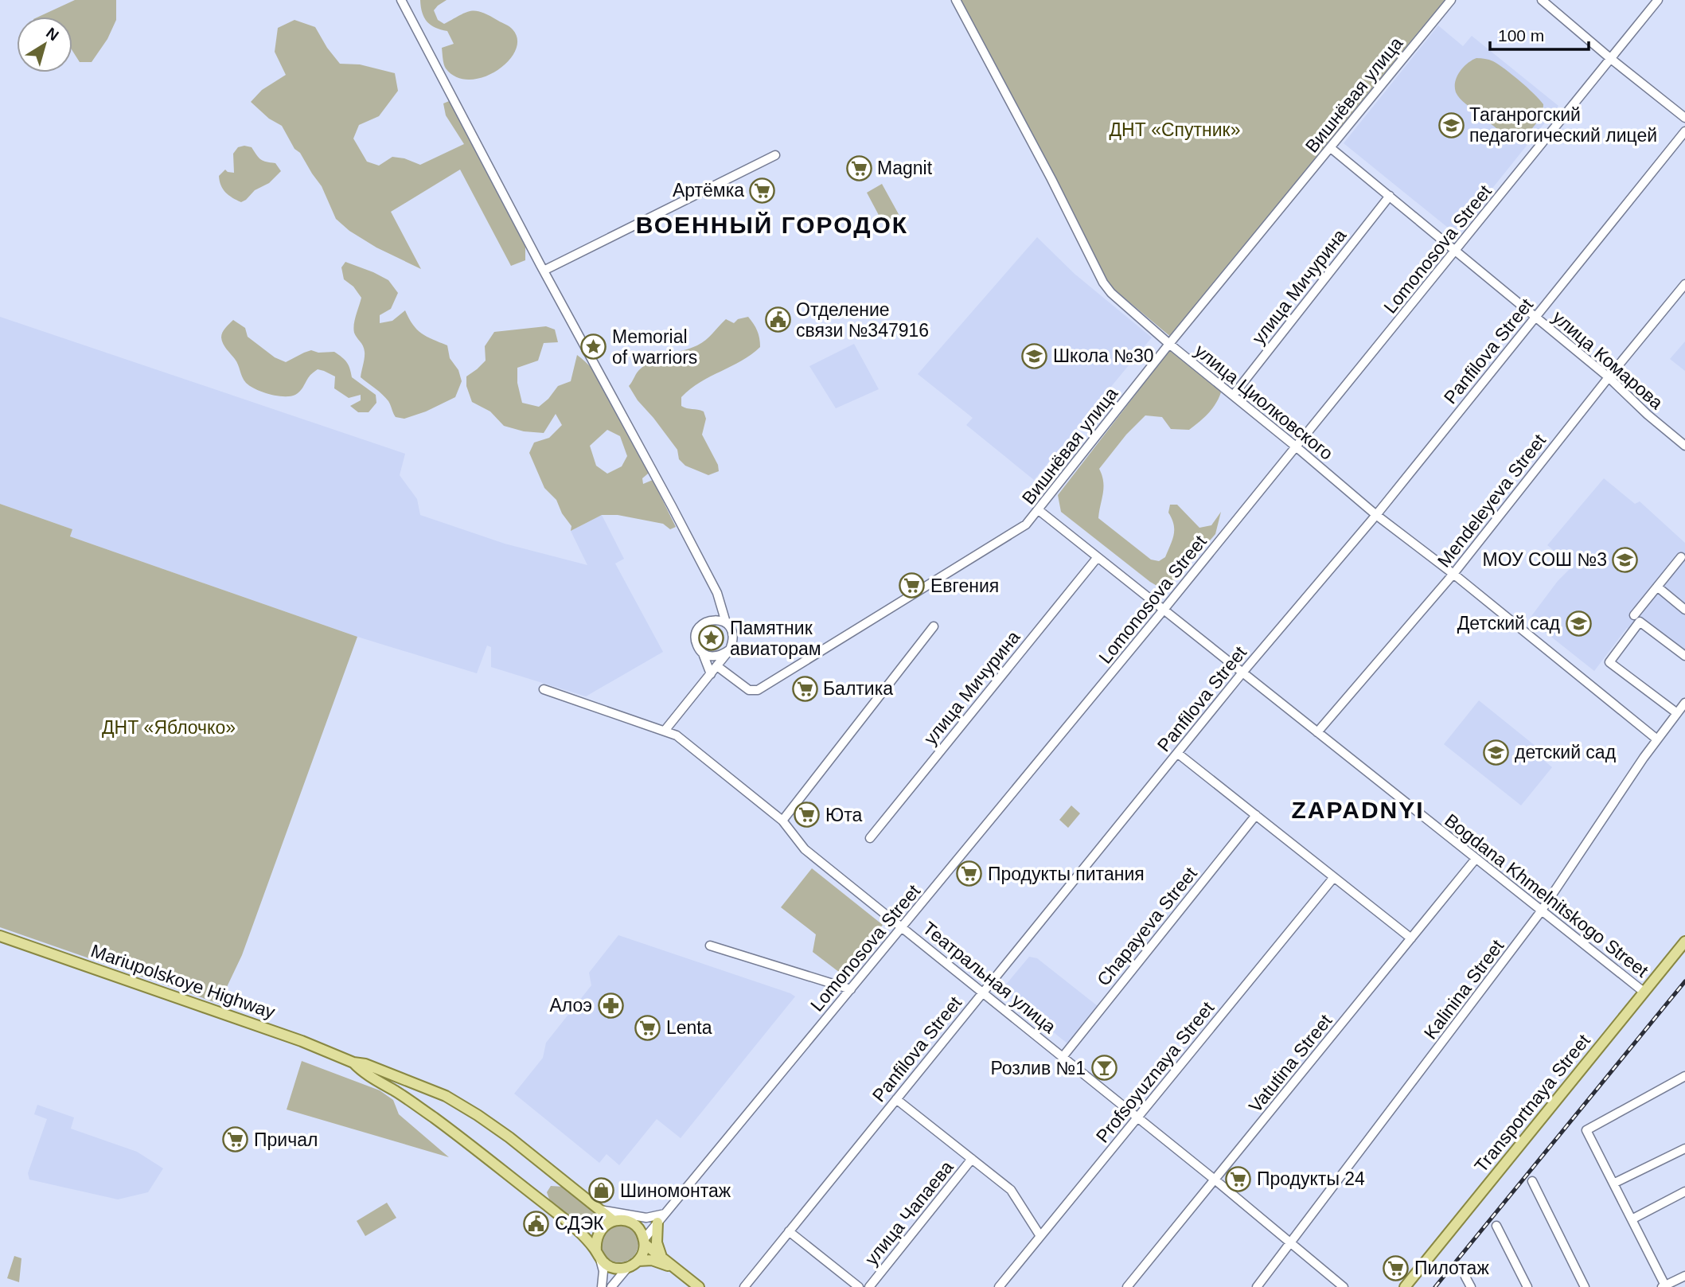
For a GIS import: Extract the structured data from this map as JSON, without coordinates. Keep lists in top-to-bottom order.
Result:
{
  "streets": {
    "main road": ["Mariupolskoye Highway", "Transportnaya Street"],
    "street": [
      "Вишнёвая улица",
      "Lomonosova Street",
      "улица Мичурина",
      "Panfilova Street",
      "улица Комарова",
      "улица Циолковского",
      "Mendeleyeva Street",
      "Bogdana Khmelnitskogo Street",
      "Chapayeva Street",
      "Театральная улица",
      "Kalinina Street",
      "Vatutina Street",
      "Profsoyuznaya Street",
      "улица Чапаева"
    ]
  },
  "crossings": [
    ["Вишнёвая улица", "улица Комарова"],
    ["Вишнёвая улица", "улица Циолковского"],
    ["Вишнёвая улица", "Bogdana Khmelnitskogo Street"],
    ["Lomonosova Street", "улица Комарова"],
    ["Lomonosova Street", "улица Циолковского"],
    ["Lomonosova Street", "Bogdana Khmelnitskogo Street"],
    ["Lomonosova Street", "Театральная улица"],
    ["Lomonosova Street", "Mariupolskoye Highway"],
    ["улица Мичурина", "улица Комарова"],
    ["улица Мичурина", "улица Циолковского"],
    ["улица Мичурина", "Bogdana Khmelnitskogo Street"],
    ["Panfilova Street", "улица Комарова"],
    ["Panfilova Street", "улица Циолковского"],
    ["Panfilova Street", "Bogdana Khmelnitskogo Street"],
    ["Panfilova Street", "Театральная улица"],
    ["улица Комарова", "Mendeleyeva Street"],
    ["улица Циолковского", "Mendeleyeva Street"],
    ["улица Циолковского", "Kalinina Street"],
    ["Mendeleyeva Street", "Bogdana Khmelnitskogo Street"],
    ["Bogdana Khmelnitskogo Street", "Kalinina Street"],
    ["Bogdana Khmelnitskogo Street", "Vatutina Street"],
    ["Bogdana Khmelnitskogo Street", "Transportnaya Street"],
    ["Chapayeva Street", "Театральная улица"],
    ["Театральная улица", "Kalinina Street"],
    ["Театральная улица", "Vatutina Street"],
    ["Театральная улица", "Profsoyuznaya Street"]
  ],
  "districts": ["ВОЕННЫЙ ГОРОДОК", "ZAPADNYI"],
  "parks": ["ДНТ «Спутник»", "ДНТ «Яблочко»"],
  "places": {
    "school or university": [
      "Таганрогский педагогический лицей",
      "Школа №30",
      "МОУ СОШ №3",
      "Детский сад",
      "детский сад"
    ],
    "supermarket": [
      "Magnit",
      "Артёмка",
      "Евгения",
      "Балтика",
      "Юта",
      "Продукты питания",
      "Lenta",
      "Причал",
      "Продукты 24",
      "Пилотаж"
    ],
    "public building": ["Отделение связи №347916", "СДЭК"],
    "place": ["Memorial of warriors", "Памятник авиаторам"],
    "pharmacy": ["Алоэ"],
    "bar": ["Розлив №1"],
    "shop": ["Шиномонтаж"]
  },
  "scale_bar": "100 m",
  "north": "top right"
}
